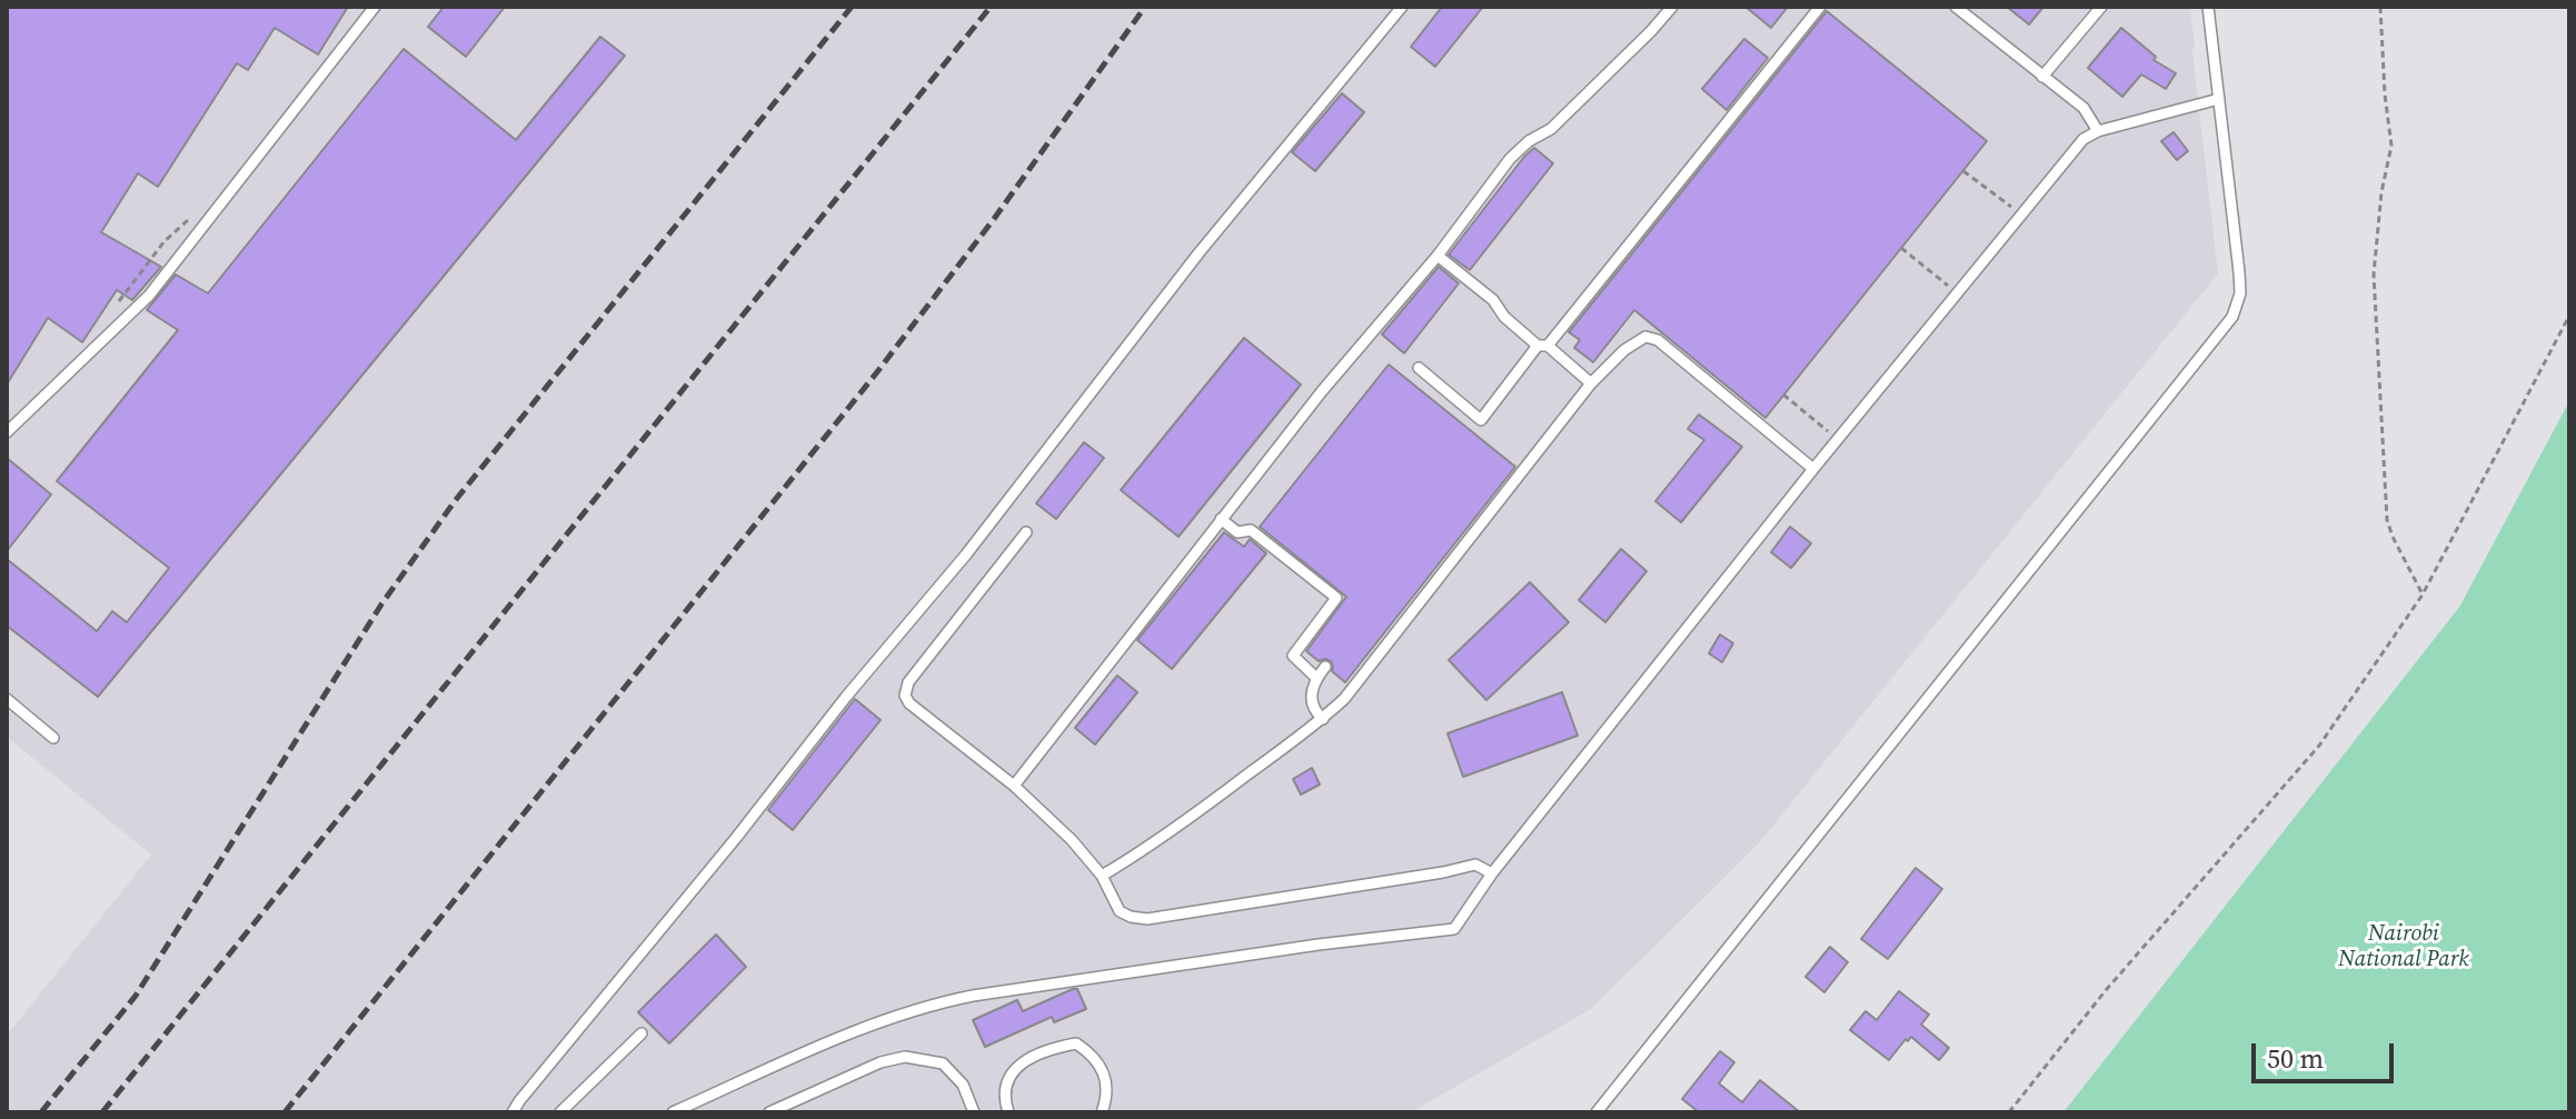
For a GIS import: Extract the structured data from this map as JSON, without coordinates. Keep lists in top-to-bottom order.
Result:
{
  "parks": ["Nairobi National Park"],
  "scale_bar": "50 m"
}
